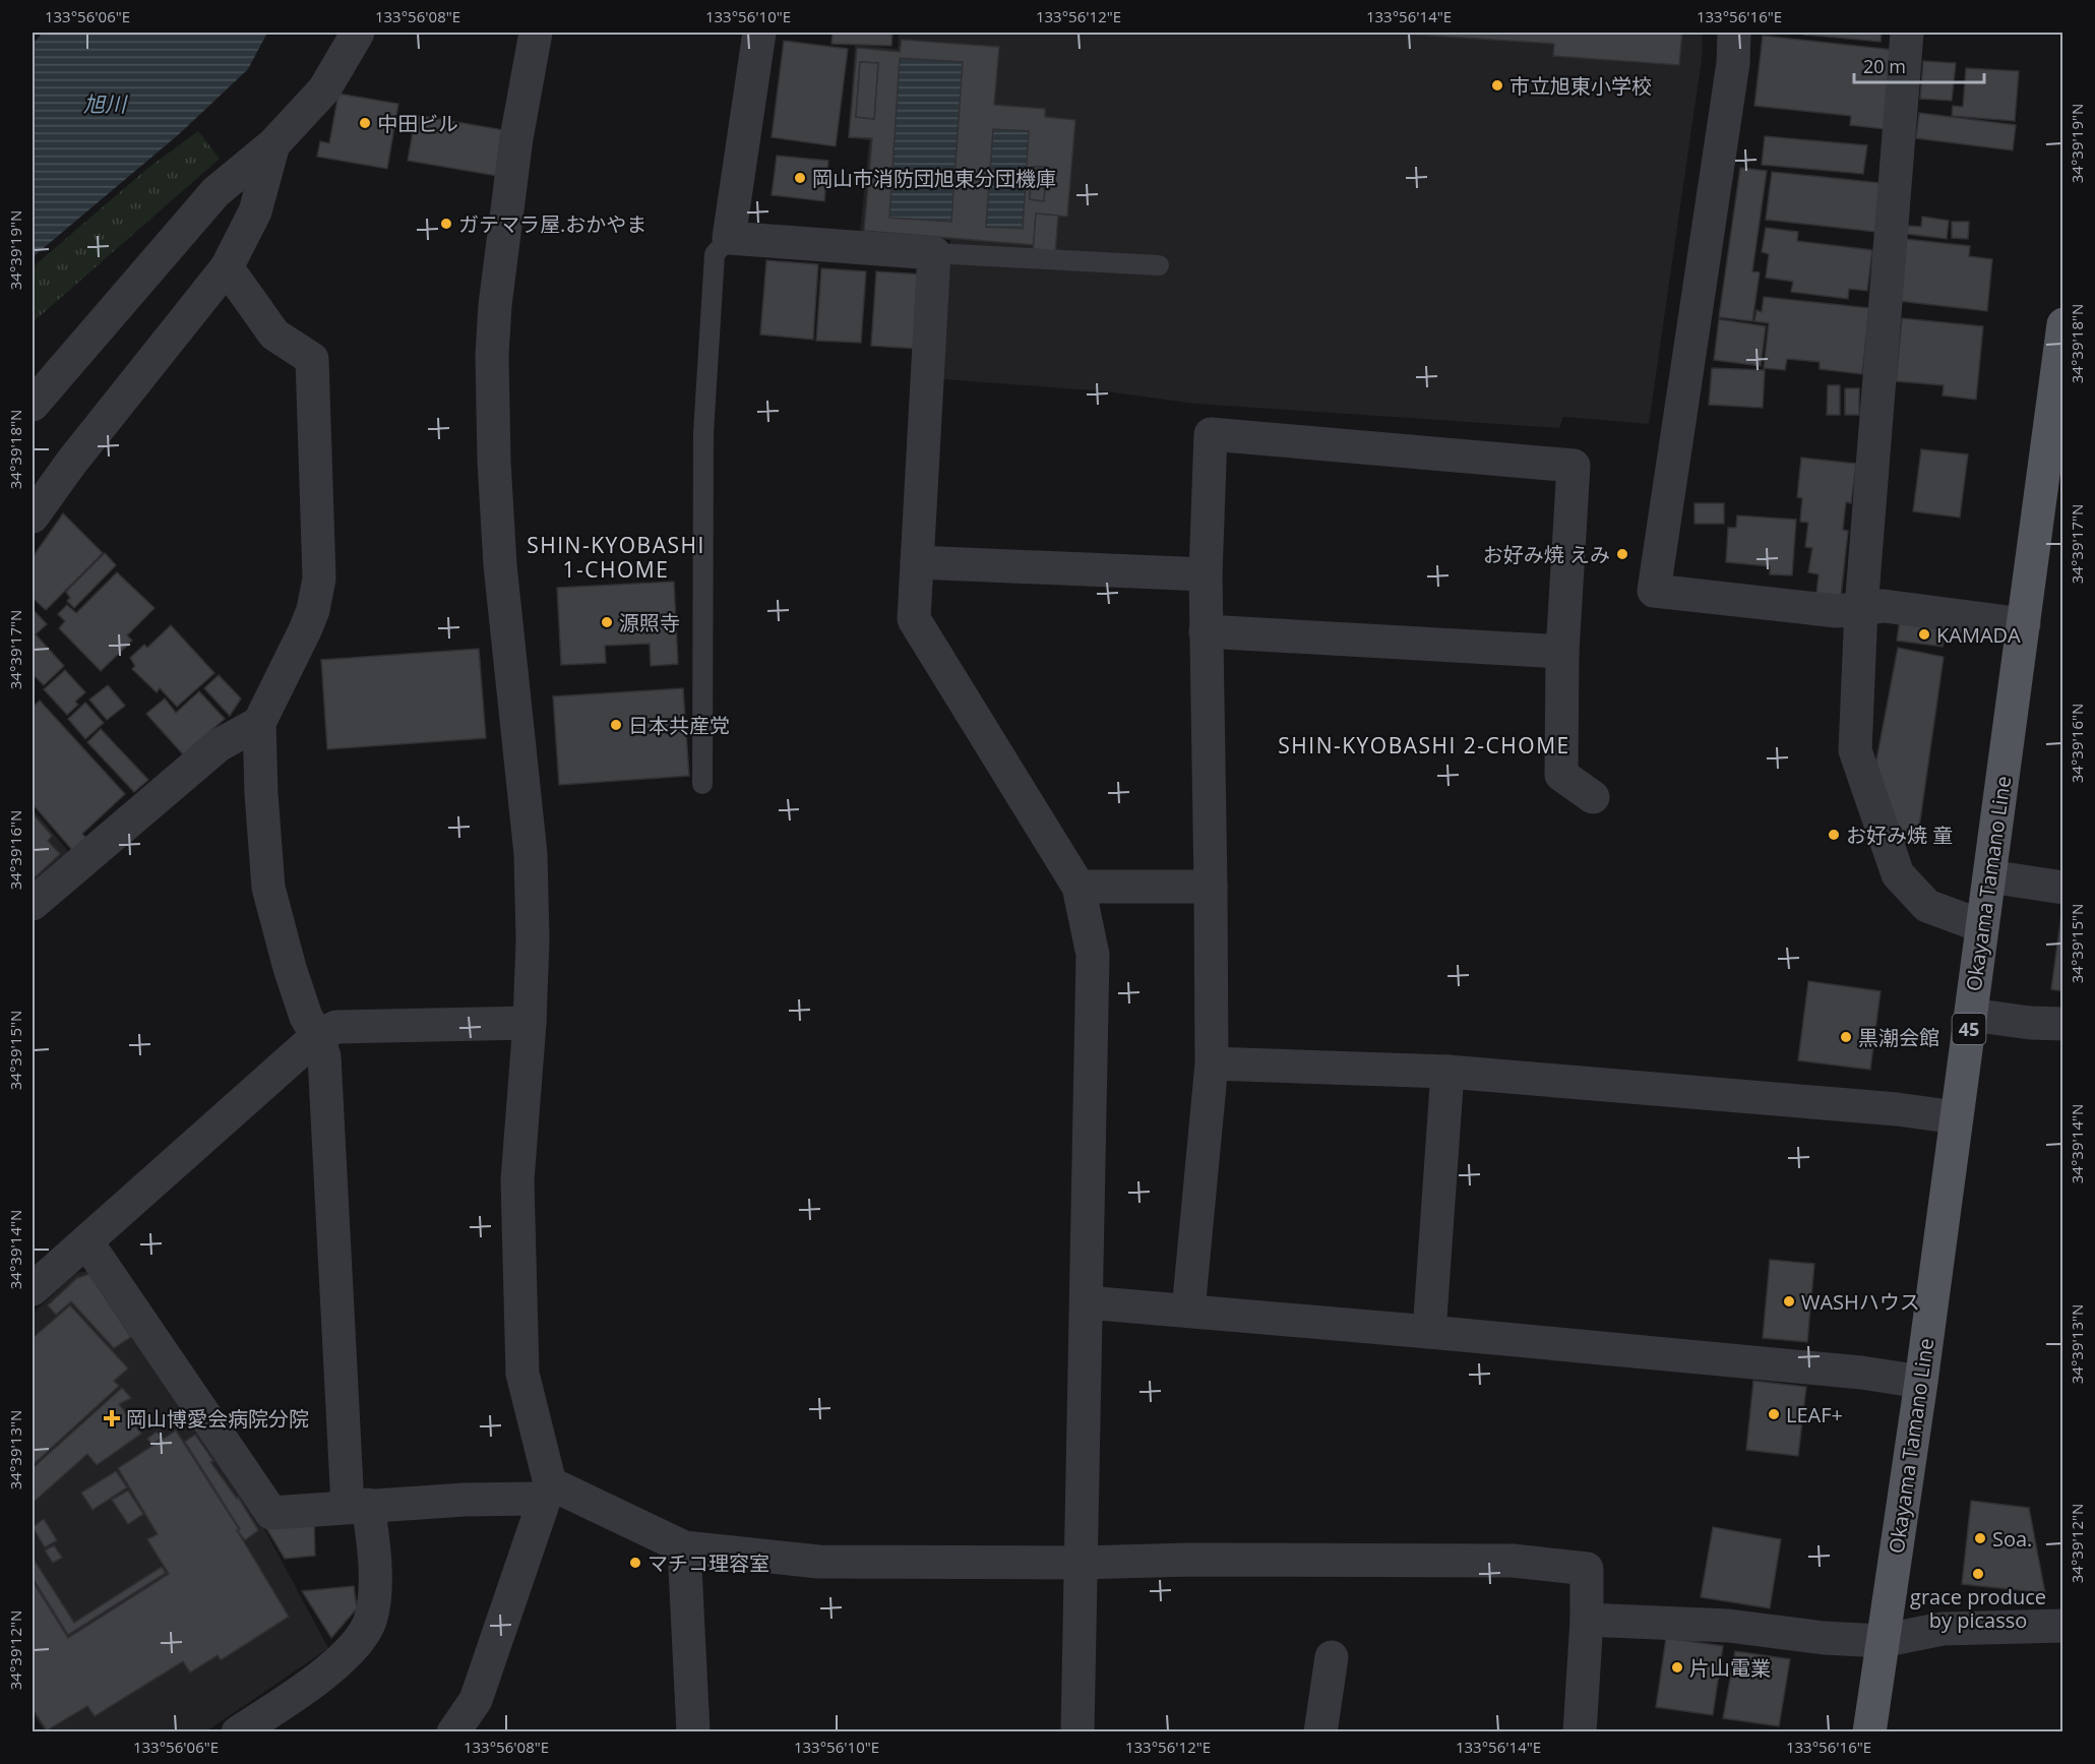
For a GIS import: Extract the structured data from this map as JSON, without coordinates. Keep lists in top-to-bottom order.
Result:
{
  "streets": {
    "main road": ["Okayama Tamano Line", "45"]
  },
  "districts": ["SHIN-KYOBASHI 1-CHOME", "SHIN-KYOBASHI 2-CHOME"],
  "water": ["旭川"],
  "places": {
    "other": [
      "市立旭東小学校",
      "中田ビル",
      "岡山市消防団旭東分団機庫",
      "ガテマラ屋.おかやま",
      "お好み焼 えみ",
      "源照寺",
      "KAMADA",
      "日本共産党",
      "お好み焼 童",
      "黒潮会館",
      "WASHハウス",
      "LEAF+",
      "Soa.",
      "マチコ理容室",
      "grace produce by picasso",
      "片山電業"
    ],
    "health": ["岡山博愛会病院分院"]
  },
  "scale_bar": "20 m",
  "coordinates": [
    "133°56'06\"E",
    "133°56'08\"E",
    "133°56'10\"E",
    "133°56'12\"E",
    "133°56'14\"E",
    "133°56'16\"E",
    "34°39'19\"N",
    "34°39'18\"N",
    "34°39'17\"N",
    "34°39'16\"N",
    "34°39'15\"N",
    "34°39'14\"N",
    "34°39'13\"N",
    "34°39'12\"N"
  ]
}
